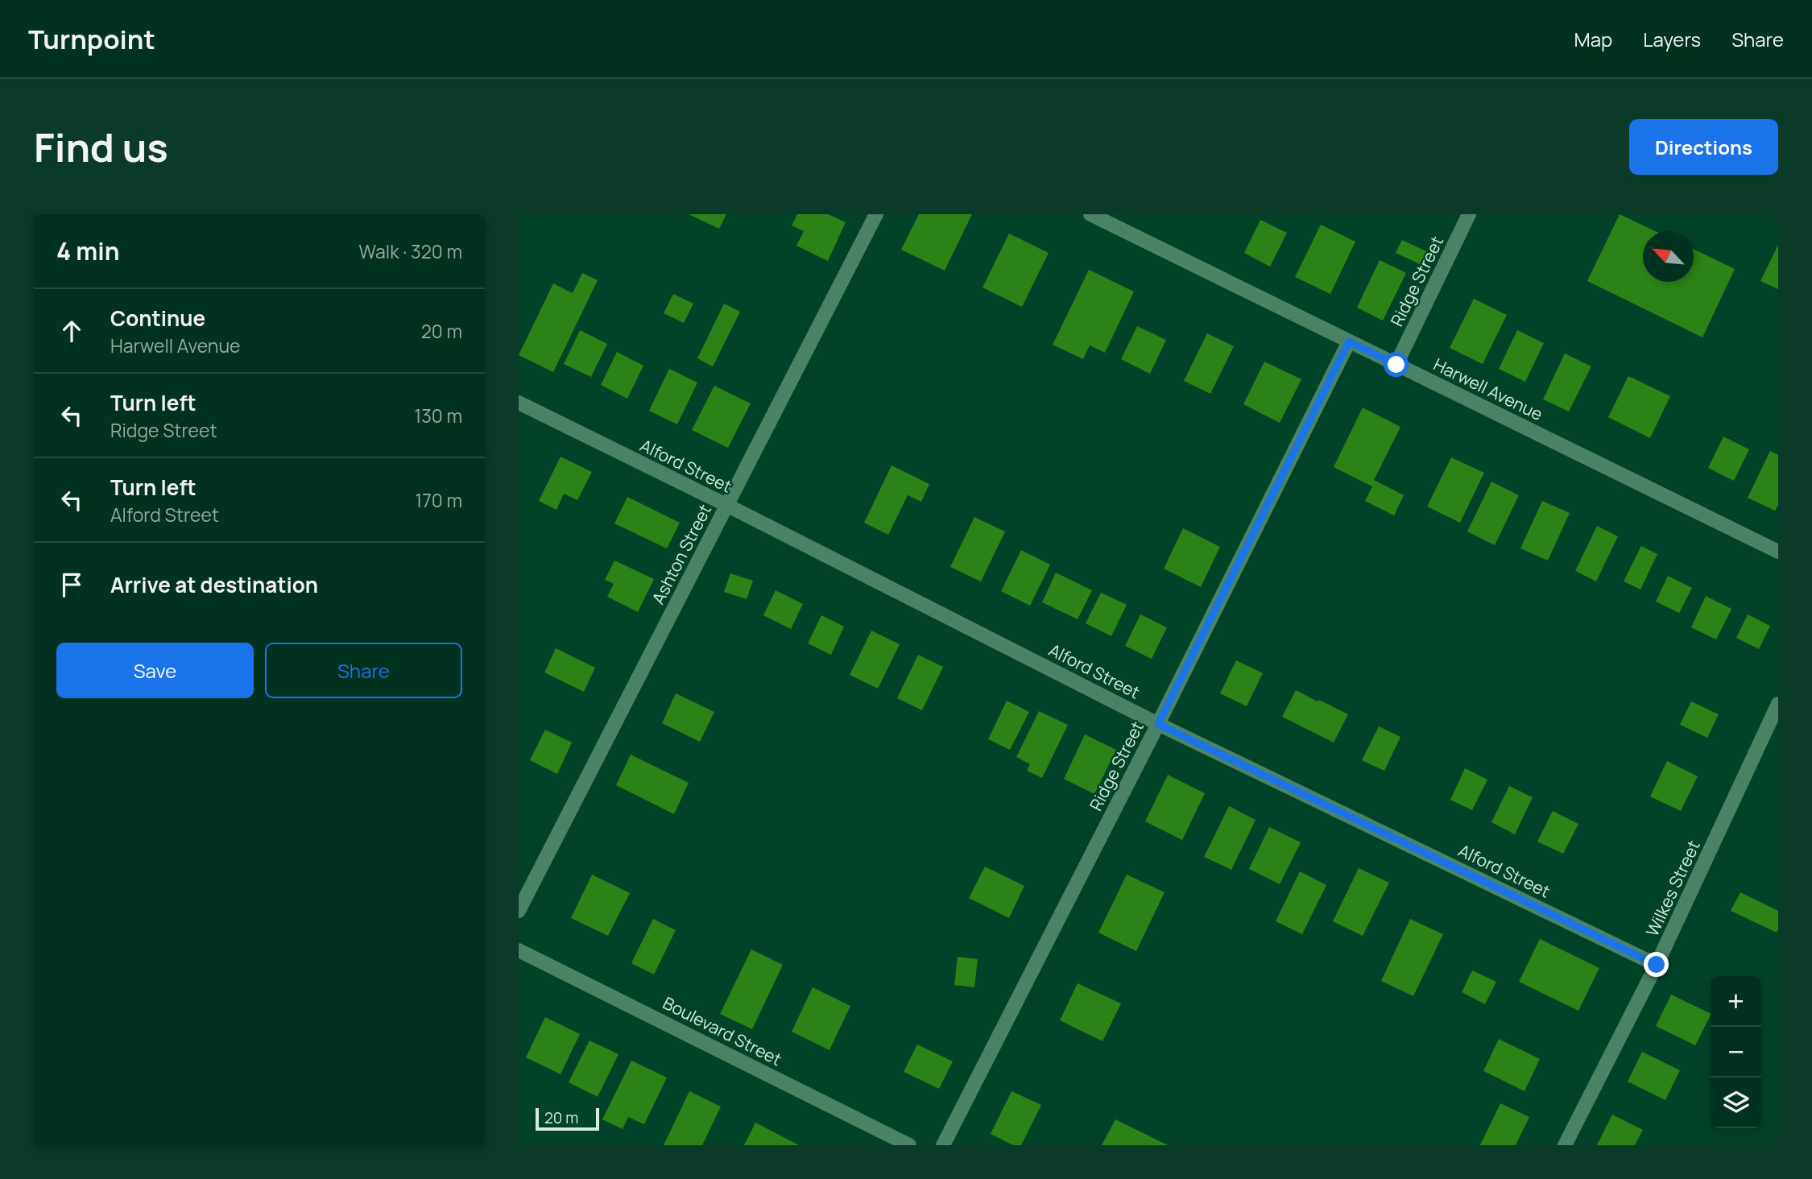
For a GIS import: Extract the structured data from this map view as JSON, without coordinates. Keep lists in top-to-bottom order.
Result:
{
  "streets": {
    "street": [
      "Ridge Street",
      "Harwell Avenue",
      "Alford Street",
      "Ashton Street",
      "Wilkes Street",
      "Boulevard Street"
    ]
  },
  "crossings": [
    ["Ridge Street", "Harwell Avenue"],
    ["Ridge Street", "Alford Street"],
    ["Alford Street", "Ashton Street"],
    ["Alford Street", "Wilkes Street"]
  ],
  "scale_bar": "20 m",
  "north": "top left",
  "page": {
    "header": "Turnpoint",
    "nav": ["Map", "Layers", "Share"],
    "buttons": [
      "Directions",
      ["Save", "Share"]
    ],
    "title": "Find us",
    "heading": ["4 min", "Walk · 320 m"],
    "list": [
      ["Continue", "Harwell Avenue", "20 m"],
      ["Turn left", "Ridge Street", "130 m"],
      ["Turn left", "Alford Street", "170 m"],
      "Arrive at destination"
    ],
    "map_buttons": ["+", "−"],
    "scale": "20 m"
  }
}
